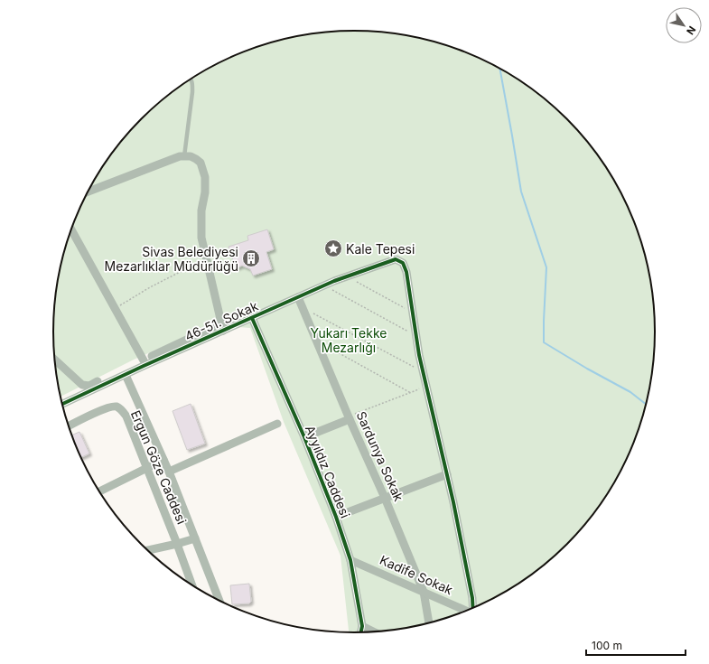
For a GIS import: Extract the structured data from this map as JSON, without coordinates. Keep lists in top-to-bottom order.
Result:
{
  "streets": {
    "street": [
      "46-51. Sokak",
      "Sardunya Sokak",
      "Ergun Göze Caddesi",
      "Ayyıldız Caddesi",
      "Kadife Sokak"
    ]
  },
  "crossings": [
    ["46-51. Sokak", "Sardunya Sokak"],
    ["46-51. Sokak", "Ergun Göze Caddesi"],
    ["46-51. Sokak", "Ayyıldız Caddesi"],
    ["Sardunya Sokak", "Kadife Sokak"],
    ["Ayyıldız Caddesi", "Kadife Sokak"]
  ],
  "parks": ["Yukarı Tekke Mezarlığı"],
  "places": {
    "place": ["Kale Tepesi"],
    "building": ["Sivas Belediyesi Mezarlıklar Müdürlüğü"]
  },
  "scale_bar": "100 m",
  "north": "bottom right"
}
